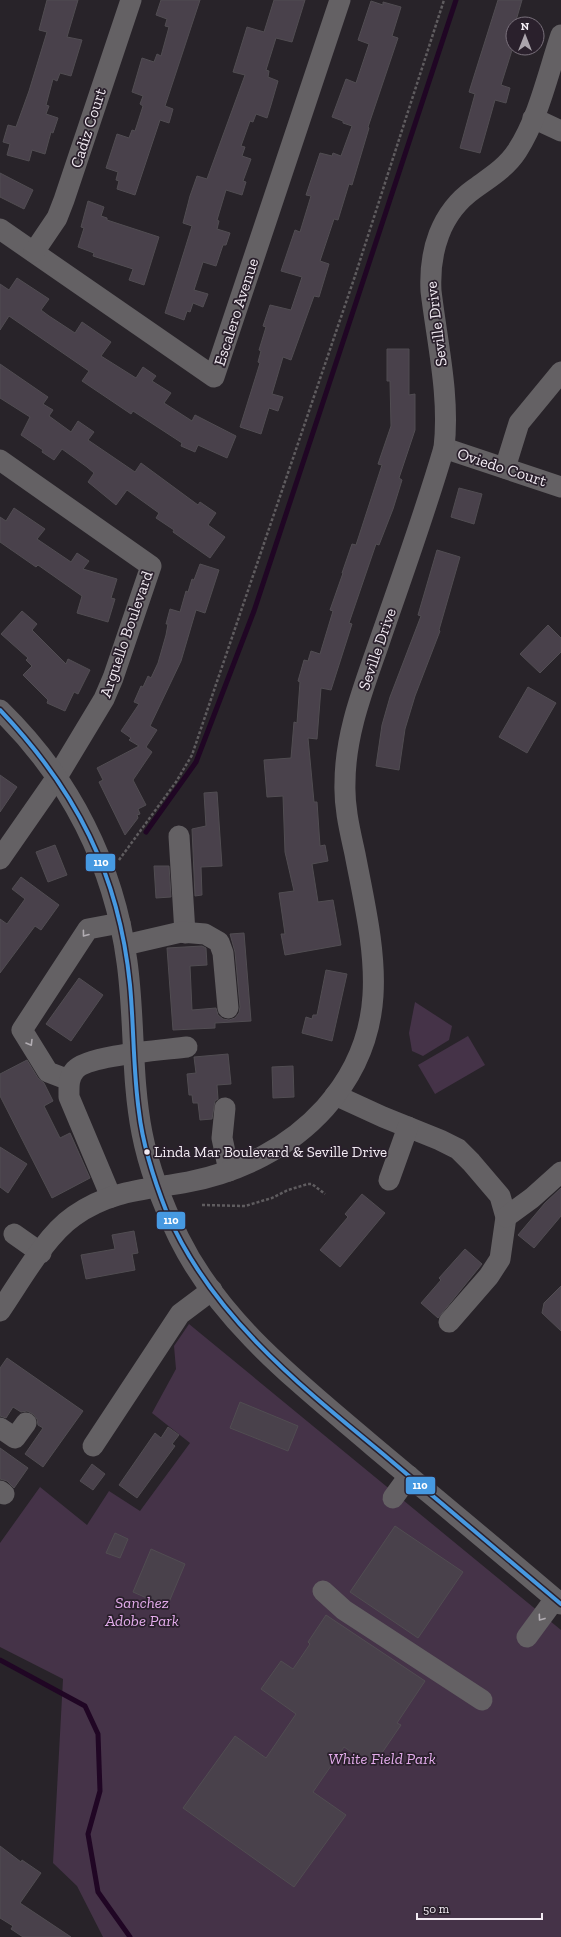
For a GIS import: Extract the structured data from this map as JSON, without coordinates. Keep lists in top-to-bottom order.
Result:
{
  "streets": {
    "street": [
      "Cadiz Court",
      "Escalero Avenue",
      "Seville Drive",
      "Oviedo Court",
      "Arguello Boulevard"
    ]
  },
  "crossings": [
    ["Cadiz Court", "Escalero Avenue"],
    ["Seville Drive", "Oviedo Court"]
  ],
  "parks": ["Sanchez Adobe Park", "White Field Park"],
  "places": ["Linda Mar Boulevard & Seville Drive"],
  "lines": ["transit line 110"],
  "scale_bar": "50 m",
  "north": "top"
}
